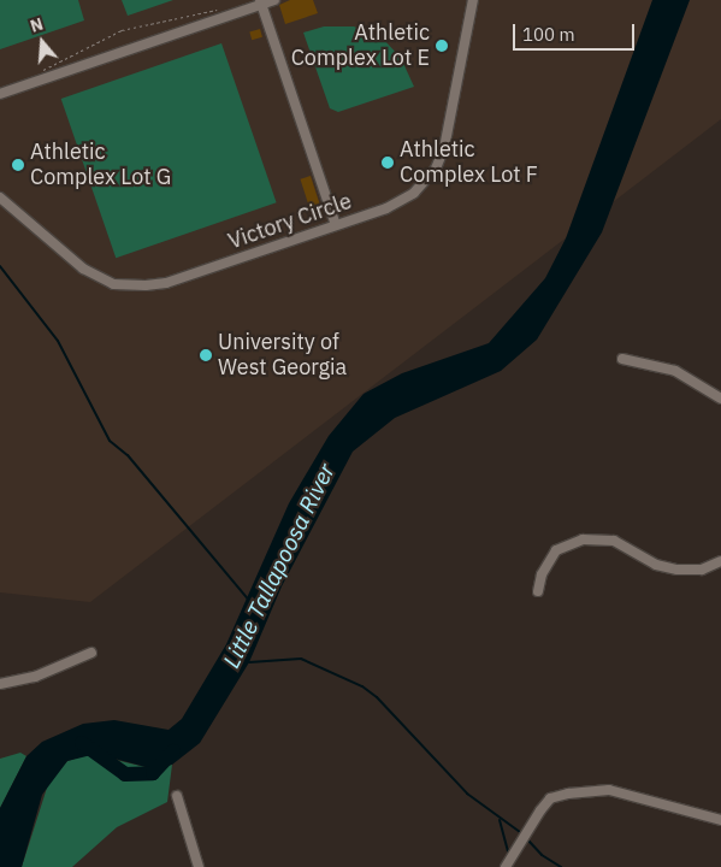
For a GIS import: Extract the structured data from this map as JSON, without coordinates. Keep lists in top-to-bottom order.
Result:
{
  "streets": {
    "street": ["Victory Circle"]
  },
  "water": ["Little Tallapoosa River"],
  "places": [
    "Athletic Complex Lot E",
    "Athletic Complex Lot F",
    "Athletic Complex Lot G",
    "University of West Georgia"
  ],
  "scale_bar": "100 m",
  "north": "top"
}
